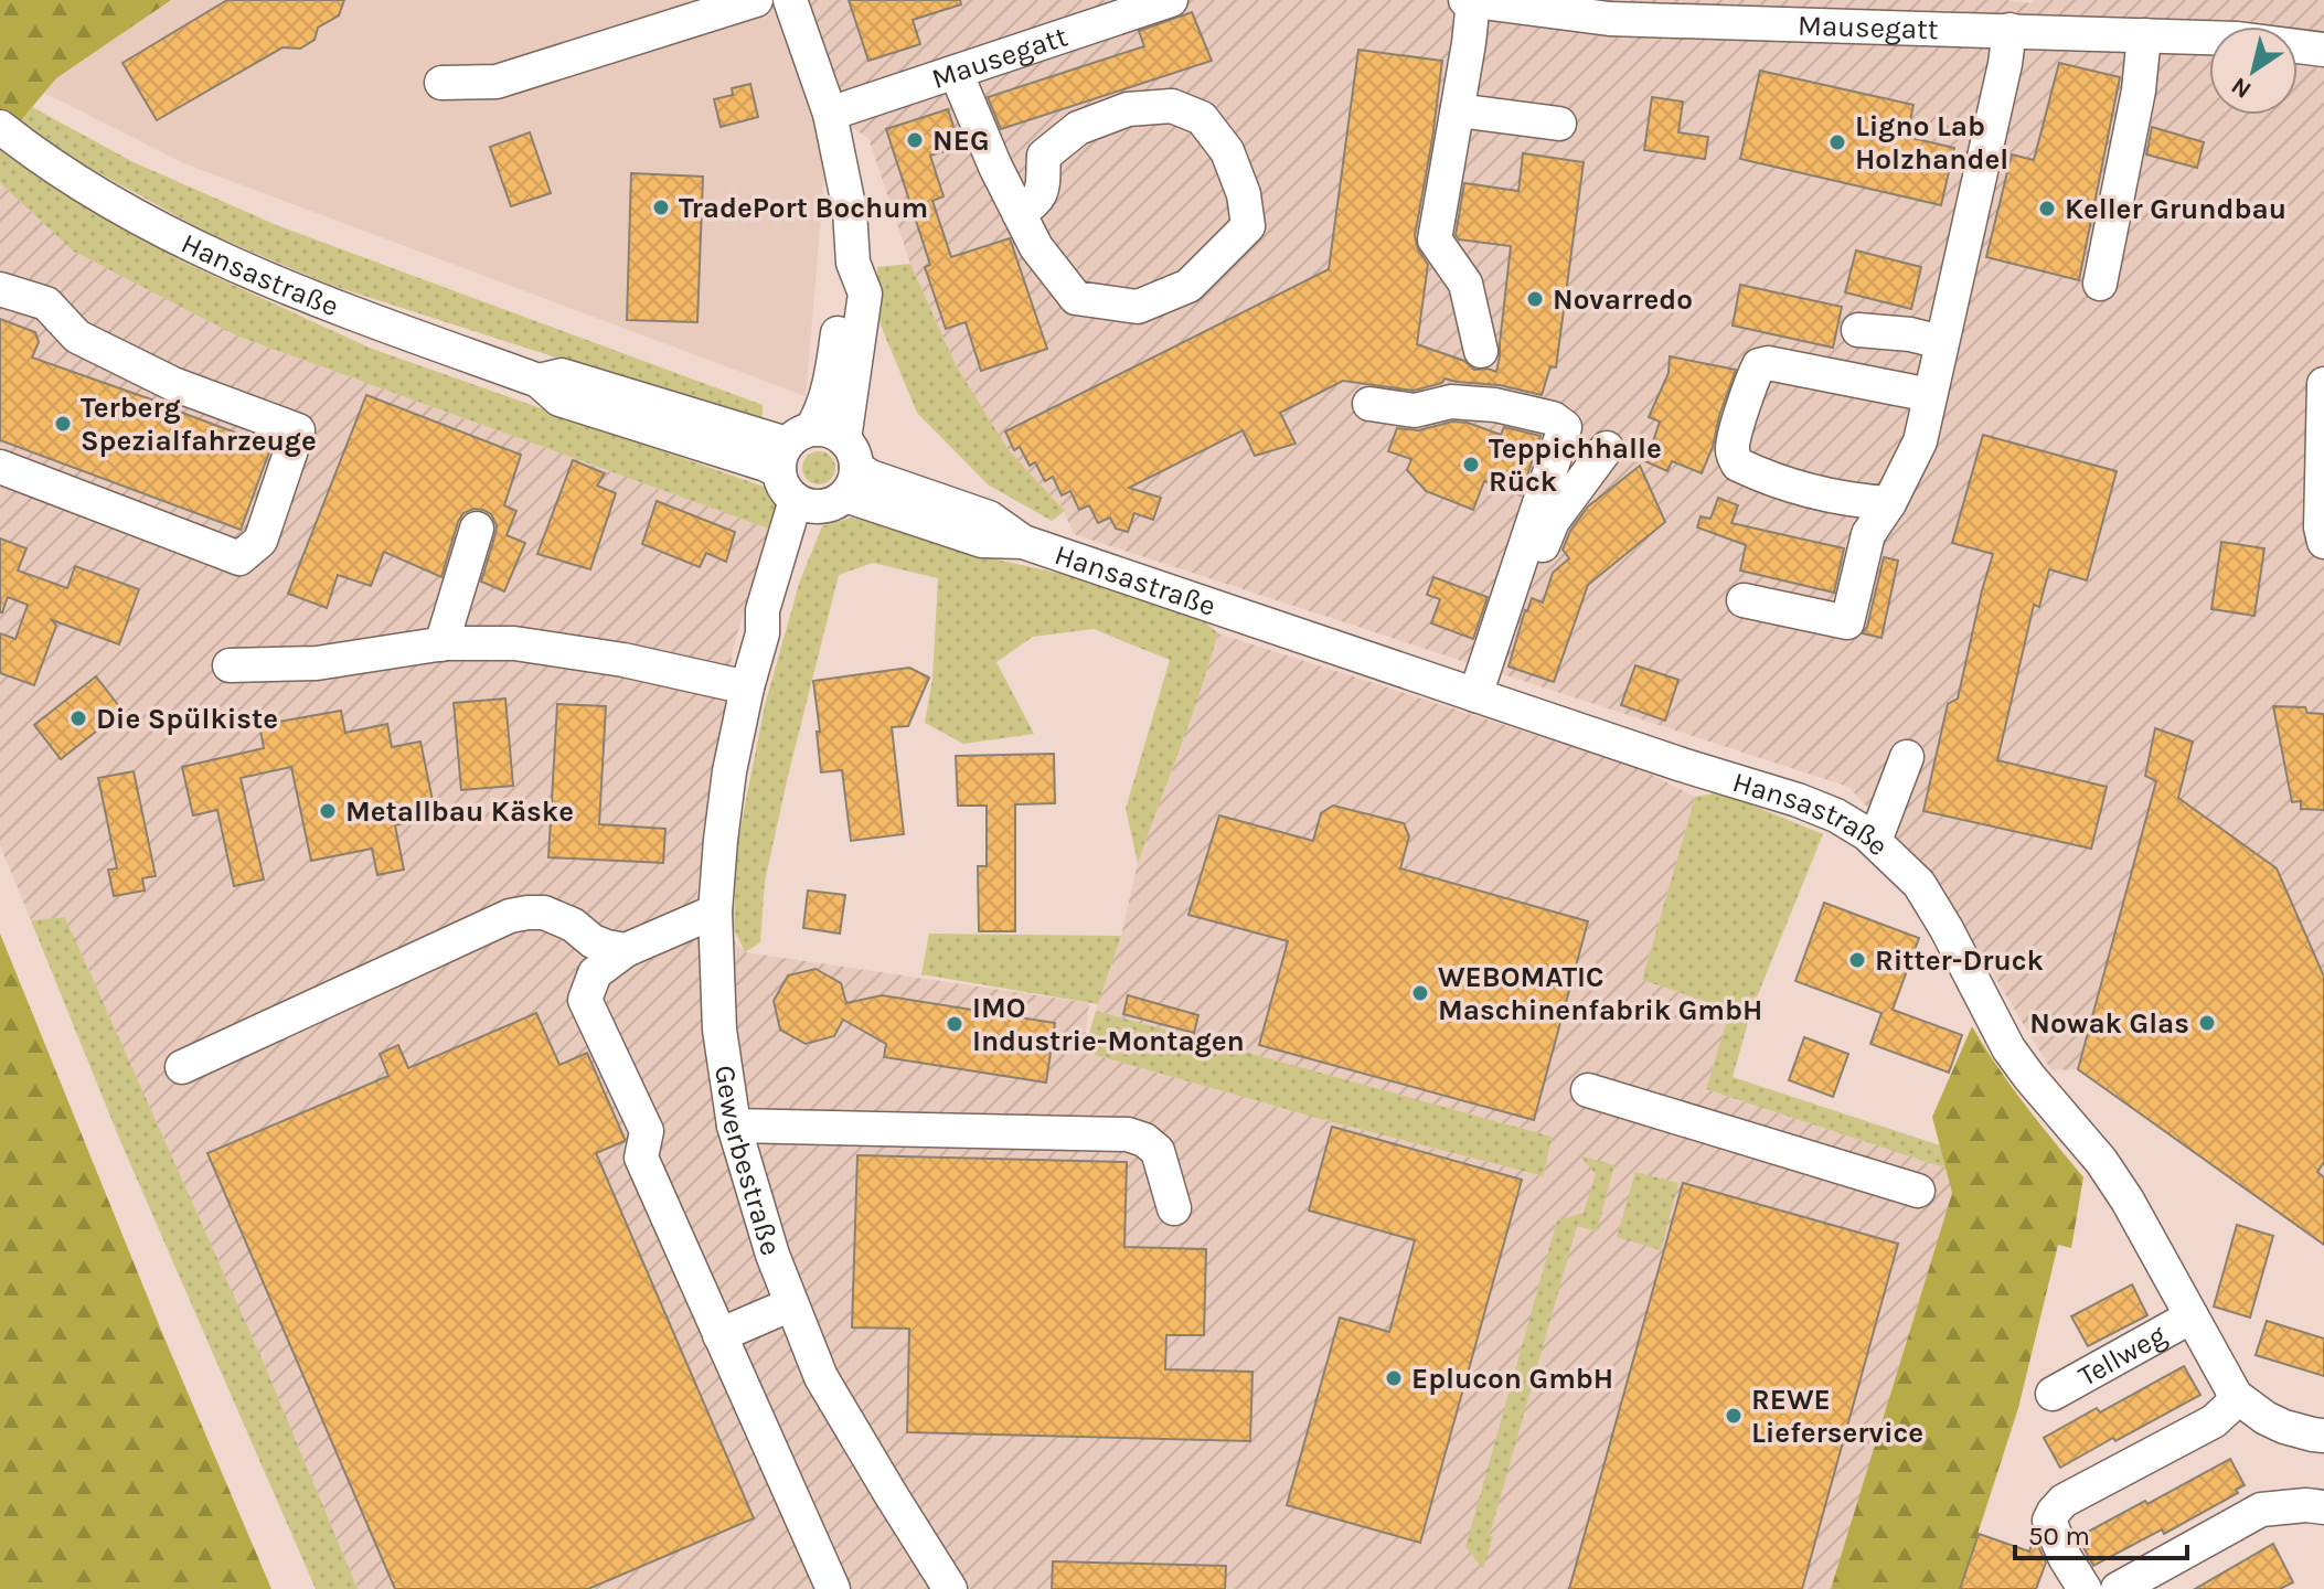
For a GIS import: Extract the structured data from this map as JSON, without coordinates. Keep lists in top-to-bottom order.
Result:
{
  "streets": {
    "street": [
      "Mausegatt",
      "Hansastraße",
      "Gewerbestraße",
      "Tellweg"
    ]
  },
  "crossings": [
    ["Hansastraße", "Gewerbestraße"],
    ["Hansastraße", "Tellweg"]
  ],
  "places": [
    "NEG",
    "Ligno Lab Holzhandel",
    "TradePort Bochum",
    "Keller Grundbau",
    "Novarredo",
    "Terberg Spezialfahrzeuge",
    "Teppichhalle Rück",
    "Die Spülkiste",
    "Metallbau Käske",
    "Ritter-Druck",
    "WEBOMATIC Maschinenfabrik GmbH",
    "Nowak Glas",
    "IMO Industrie-Montagen",
    "Eplucon GmbH",
    "REWE Lieferservice"
  ],
  "scale_bar": "50 m",
  "north": "bottom left"
}
